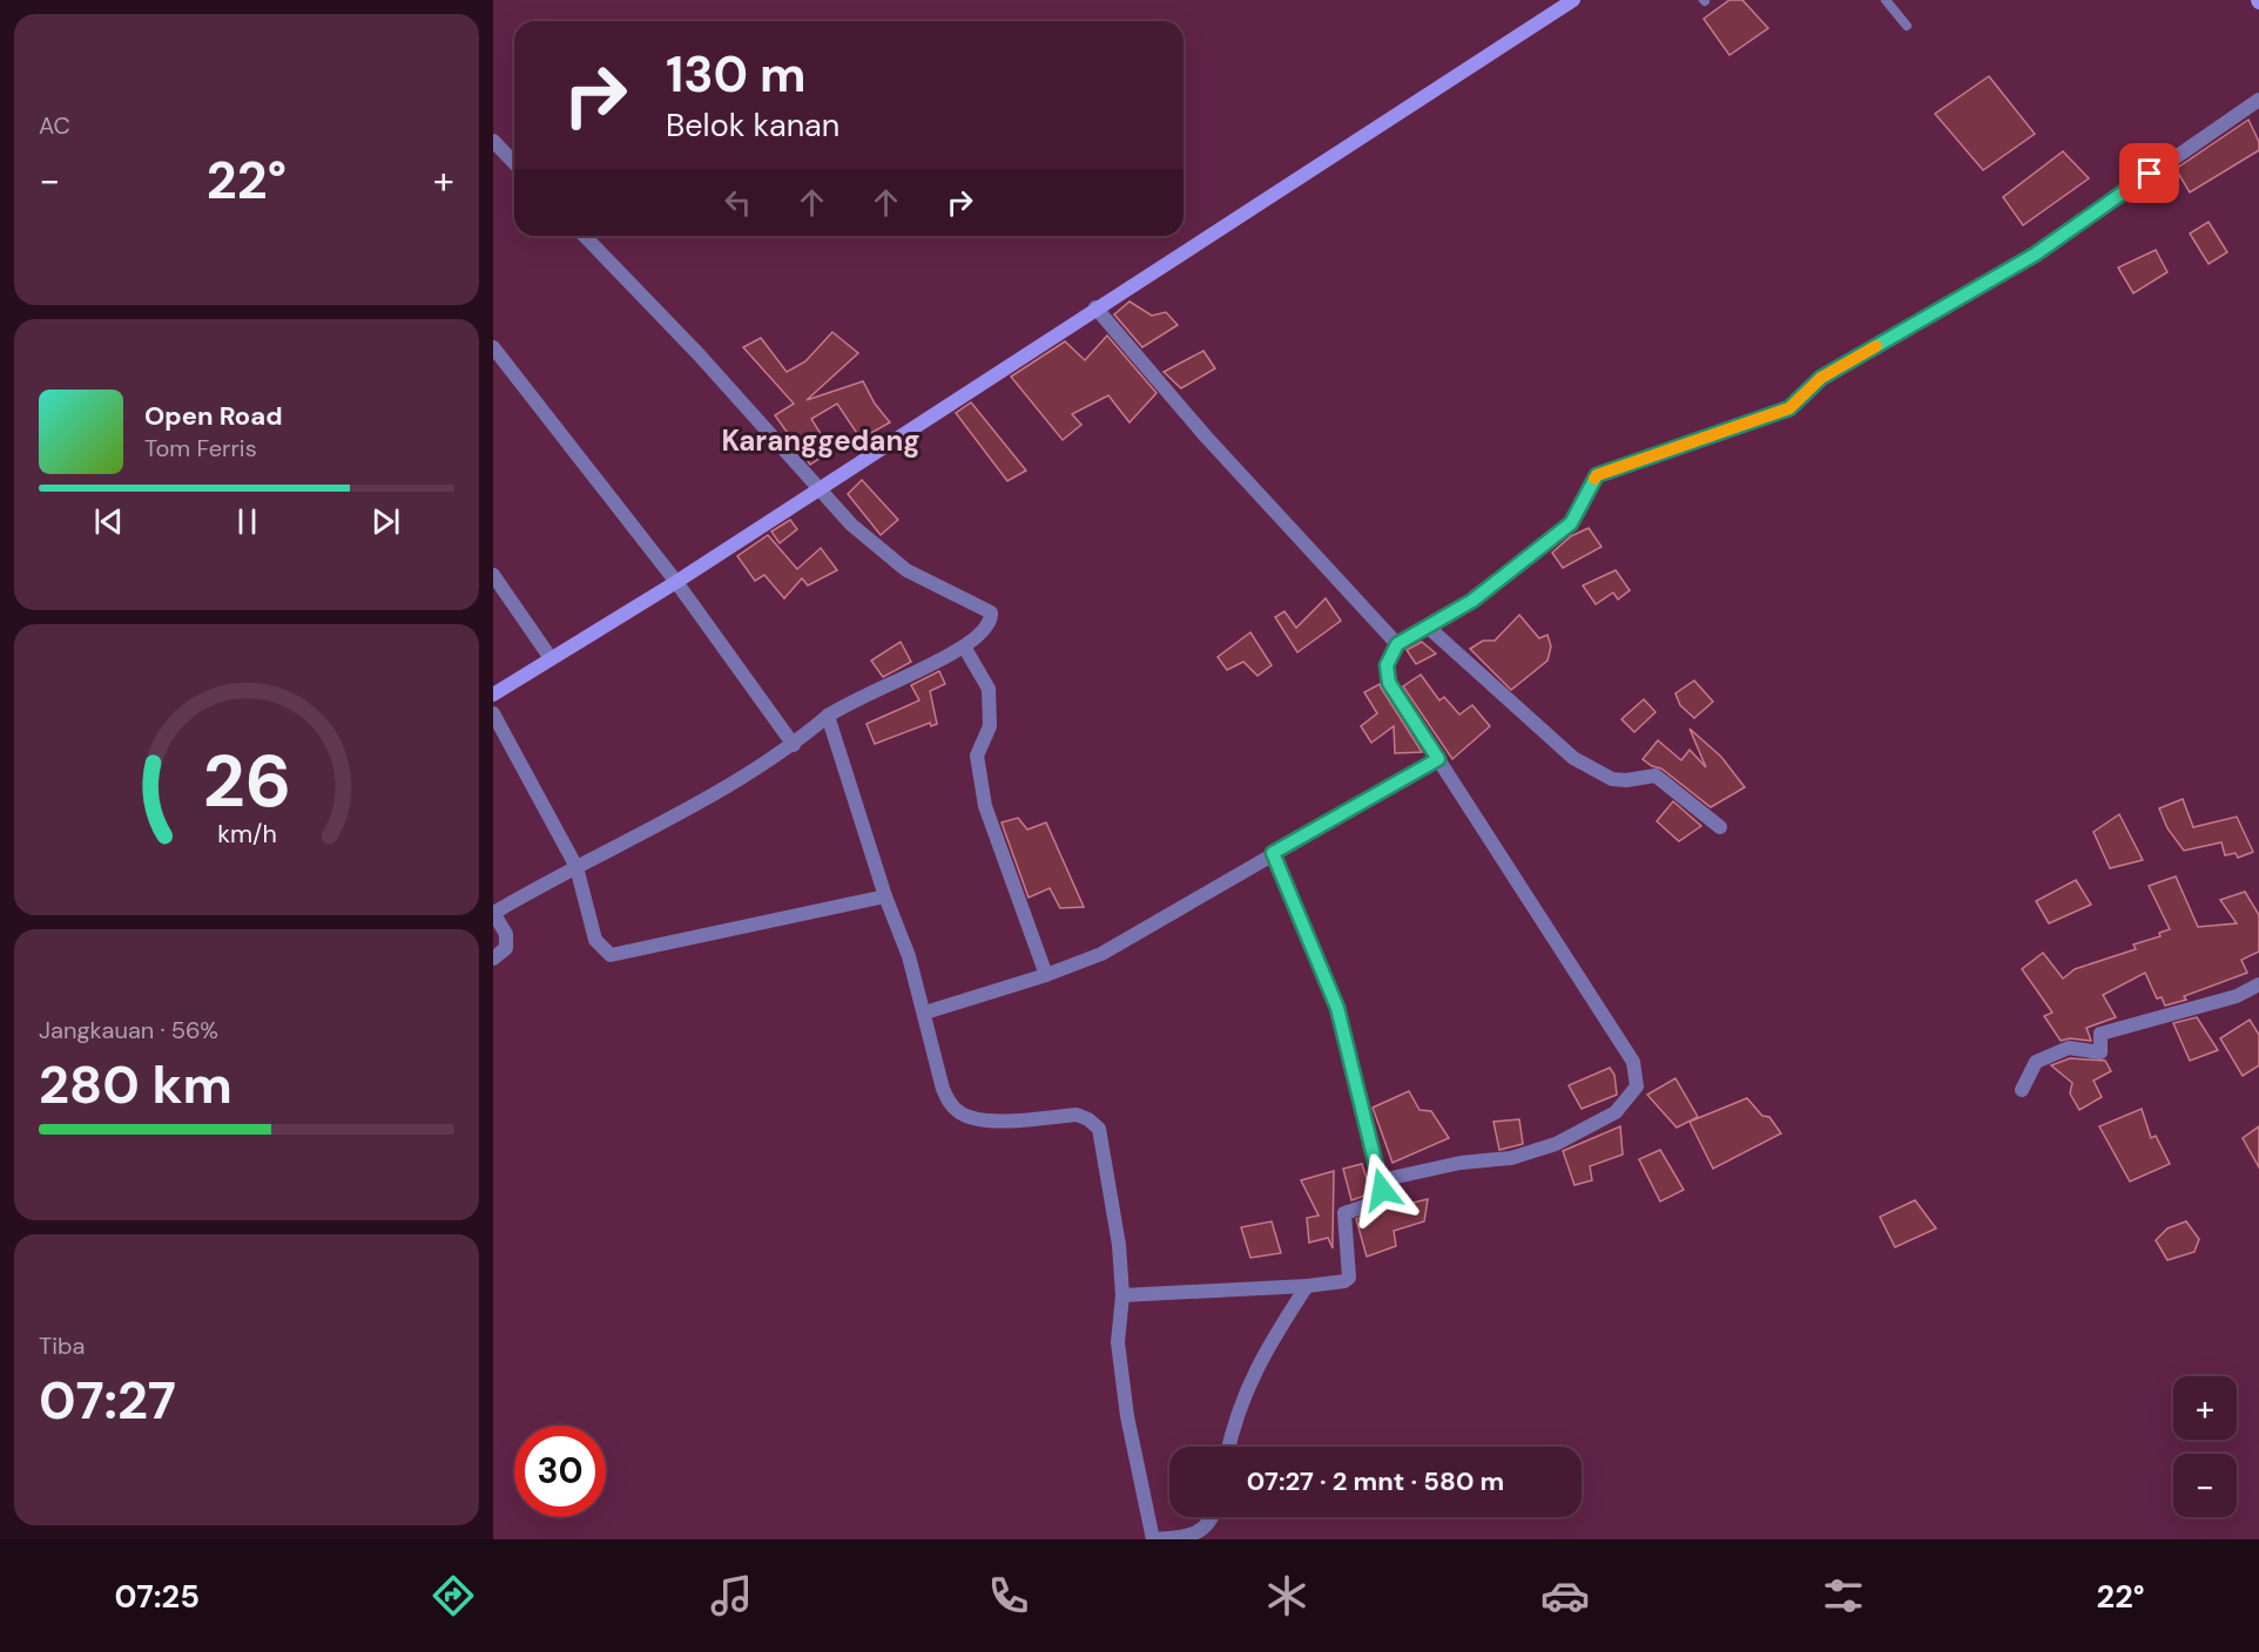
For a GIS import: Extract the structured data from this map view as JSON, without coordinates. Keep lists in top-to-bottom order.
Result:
{
  "districts": ["Karanggedang"],
  "page": {
    "tile": [
      "AC",
      ["Jangkauan · 56%", "280 km"],
      ["Tiba", "07:27"]
    ],
    "turn": ["130 m", "Belok kanan"],
    "heat": ["−", "22°", "+"],
    "song": ["Open Road", "Tom Ferris"],
    "map_buttons": ["+", "−"],
    "limit": "30",
    "trip": "07:27 · 2 mnt · 580 m",
    "tabs": ["07:25", "22°"],
    "gauge": ["26", "km/h"]
  }
}
